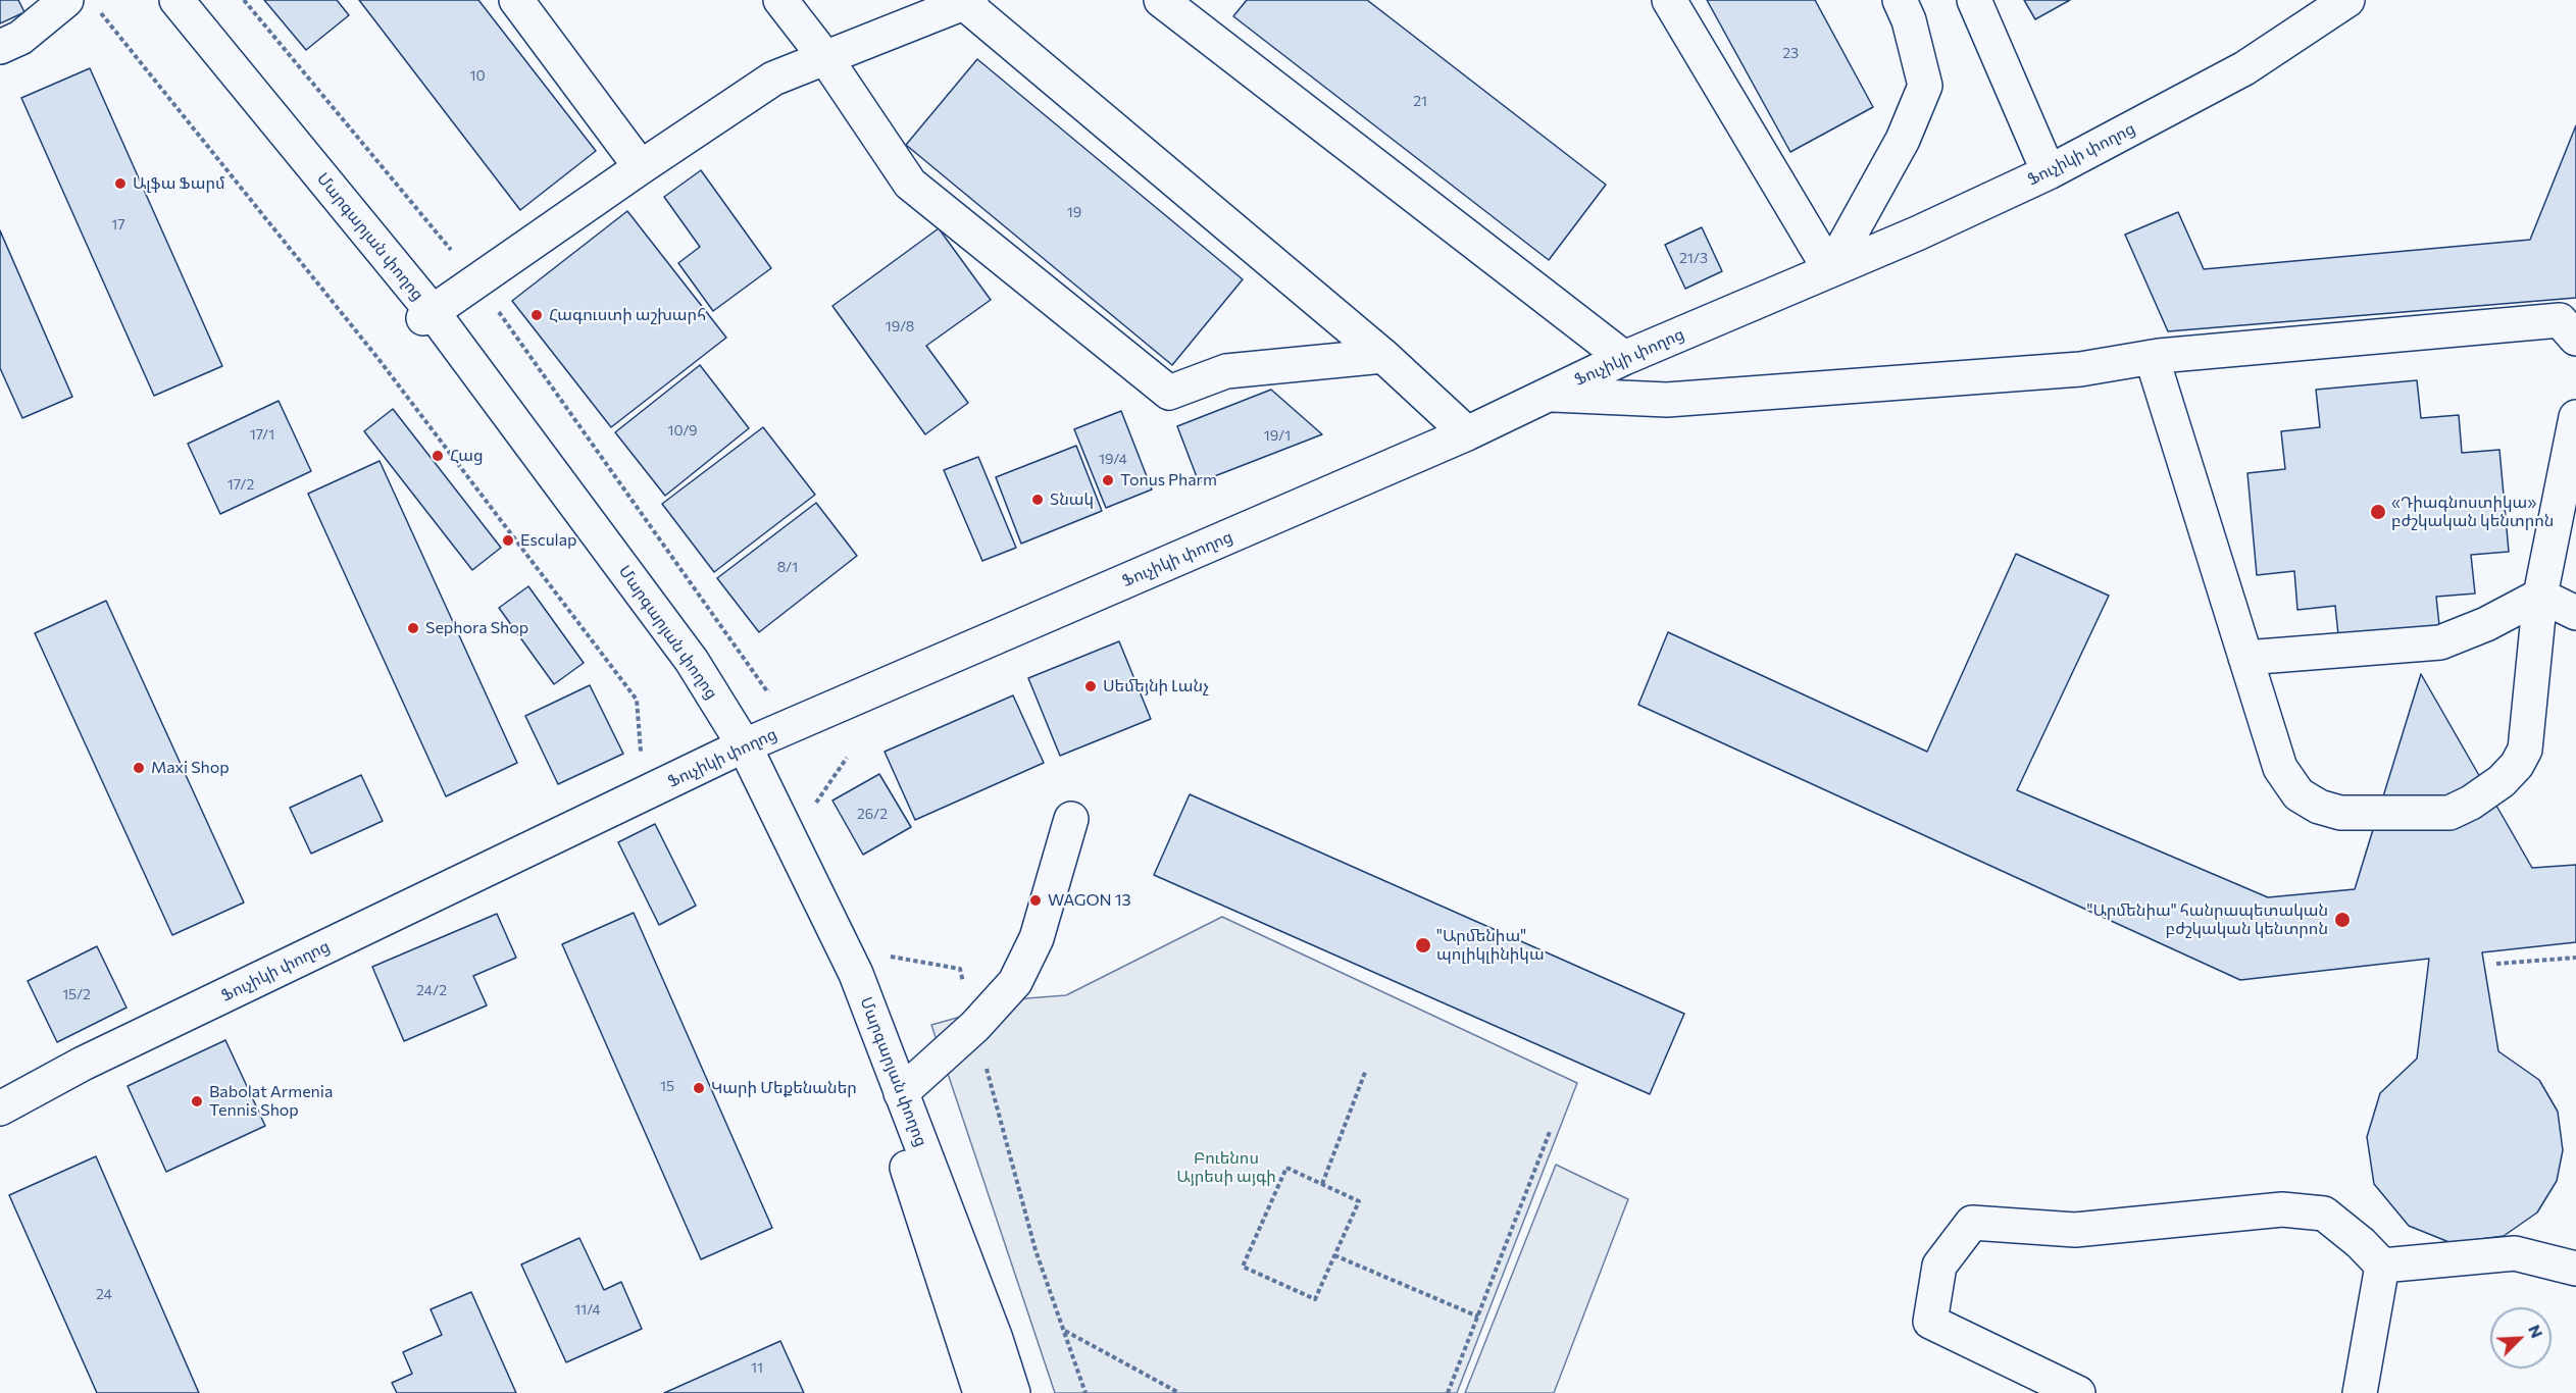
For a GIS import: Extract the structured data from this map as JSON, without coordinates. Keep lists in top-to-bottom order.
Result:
{
  "streets": {
    "main road": ["Ֆուչիկի փողոց", "Մարգարյան փողոց"]
  },
  "crossings": [
    ["Ֆուչիկի փողոց", "Մարգարյան փողոց"]
  ],
  "parks": ["Բուենոս Այրեսի այգի"],
  "places": [
    "Ալֆա Ֆարմ",
    "Հագուստի աշխարհ",
    "Հաց",
    "Tonus Pharm",
    "Տնակ",
    "«Դիագնոստիկա» բժշկական կենտրոն",
    "Esculap",
    "Sephora Shop",
    "Սեմեյնի Լանչ",
    "Maxi Shop",
    "WAGON 13",
    "\"Արմենիա\" հանրապետական բժշկական կենտրոն",
    "\"Արմենիա\" պոլիկլինիկա",
    "Կարի Մեքենաներ",
    "Babolat Armenia Tennis Shop"
  ],
  "house_numbers": [
    "23",
    "10",
    "21",
    "19",
    "17",
    "21/3",
    "19/8",
    "10/9",
    "17/1",
    "19/1",
    "19/4",
    "17/2",
    "8/1",
    "26/2",
    "24/2",
    "15/2",
    "15",
    "24",
    "11/4",
    "11"
  ],
  "north": "top right"
}
